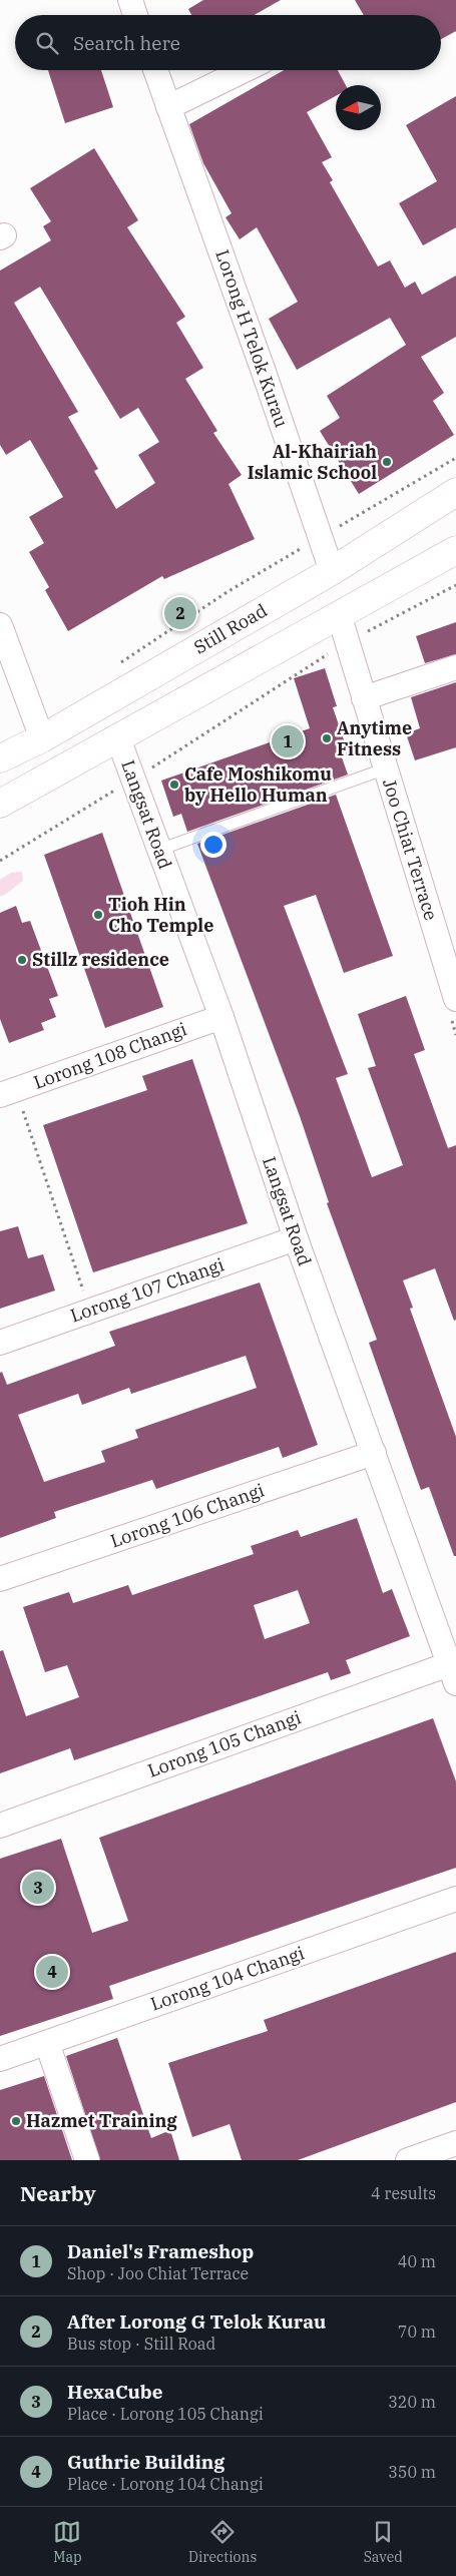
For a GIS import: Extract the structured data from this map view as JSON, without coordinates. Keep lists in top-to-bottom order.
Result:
{
  "streets": {
    "highway": ["Still Road"],
    "street": [
      "Lorong H Telok Kurau",
      "Langsat Road",
      "Joo Chiat Terrace",
      "Lorong 108 Changi",
      "Lorong 107 Changi",
      "Lorong 106 Changi",
      "Lorong 105 Changi",
      "Lorong 104 Changi"
    ]
  },
  "crossings": [
    ["Lorong H Telok Kurau", "Still Road"],
    ["Langsat Road", "Lorong 108 Changi"],
    ["Langsat Road", "Lorong 107 Changi"],
    ["Langsat Road", "Lorong 106 Changi"],
    ["Langsat Road", "Lorong 105 Changi"]
  ],
  "places": [
    "Al-Khairiah Islamic School",
    "Anytime Fitness",
    "Cafe Moshikomu by Hello Human",
    "Tioh Hin Cho Temple",
    "Stillz residence",
    "Hazmet Training"
  ],
  "north": "left",
  "page": {
    "search": "Search here",
    "pins": [
      "2",
      "1",
      "3",
      "4"
    ],
    "heading": ["Nearby", "4 results"],
    "list": [
      {
        "mark": "1",
        "name": "Daniel's Frameshop",
        "note": "Shop · Joo Chiat Terrace",
        "value": "40 m"
      },
      {
        "mark": "2",
        "name": "After Lorong G Telok Kurau",
        "note": "Bus stop · Still Road",
        "value": "70 m"
      },
      {
        "mark": "3",
        "name": "HexaCube",
        "note": "Place · Lorong 105 Changi",
        "value": "320 m"
      },
      {
        "mark": "4",
        "name": "Guthrie Building",
        "note": "Place · Lorong 104 Changi",
        "value": "350 m"
      }
    ],
    "nav": ["Map", "Directions", "Saved"]
  }
}
